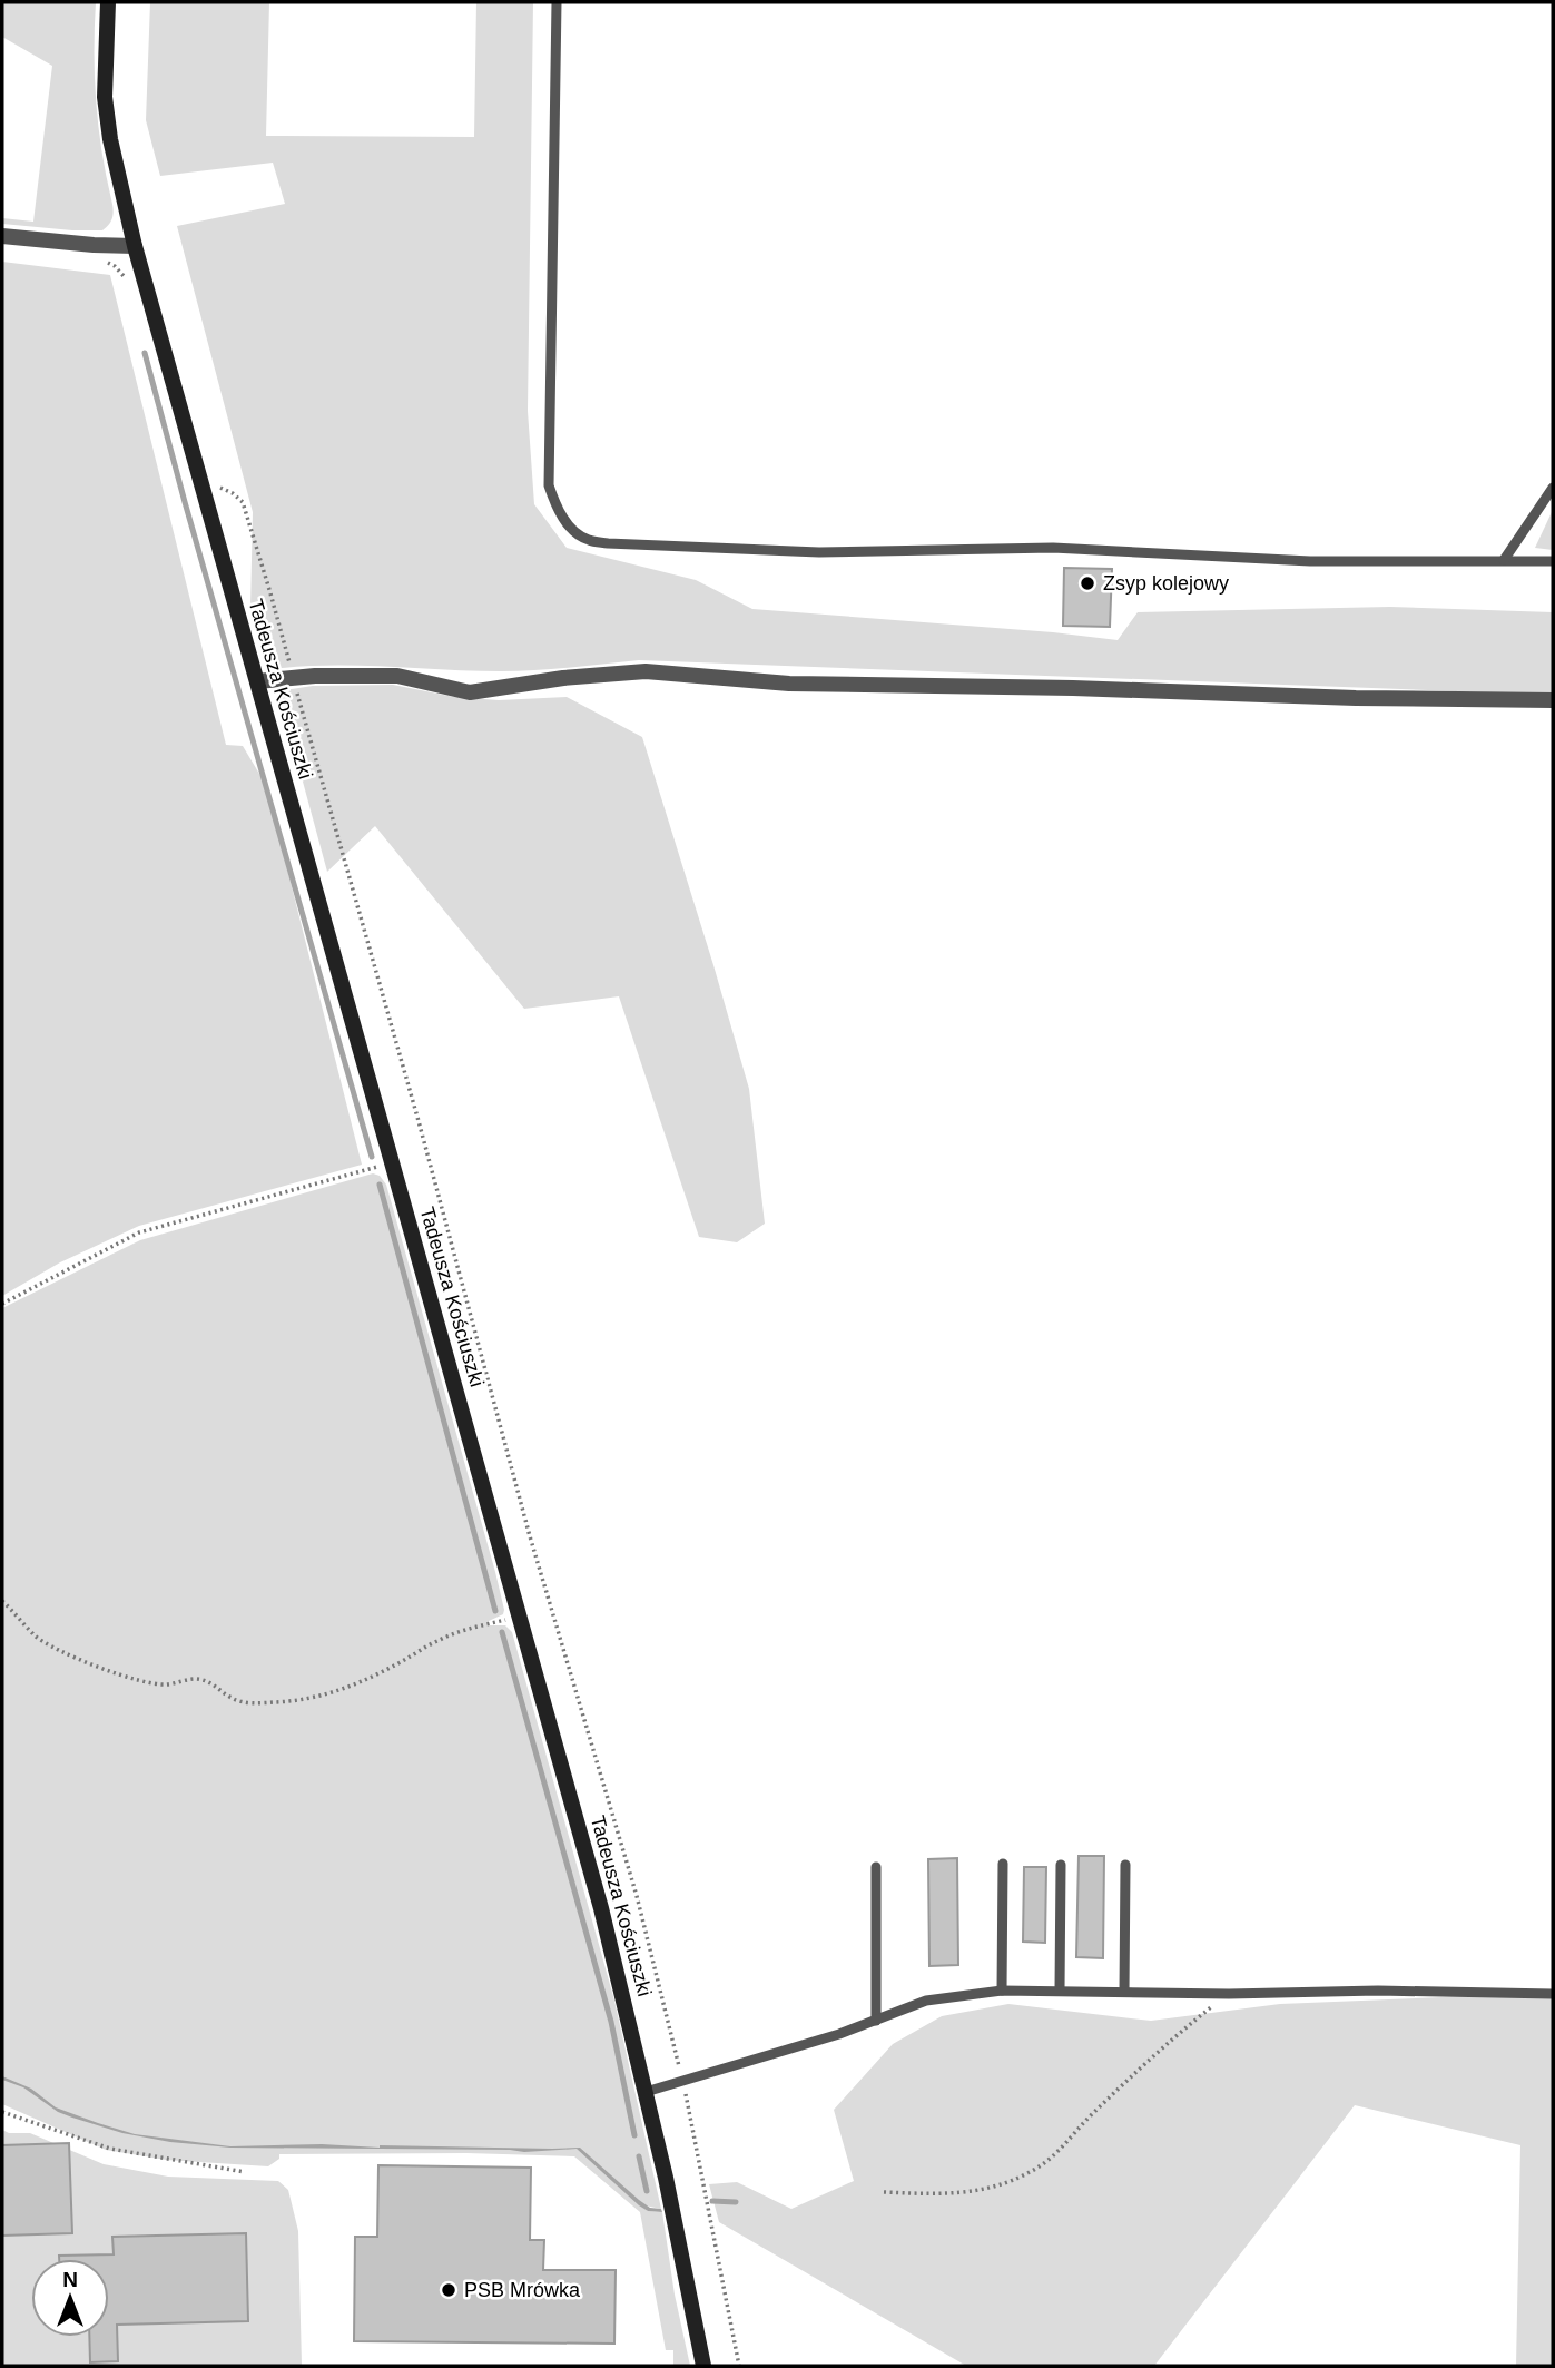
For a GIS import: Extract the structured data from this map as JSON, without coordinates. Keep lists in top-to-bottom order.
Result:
{
  "streets": {
    "main road": ["Tadeusza Kościuszki"]
  },
  "places": ["Zsyp kolejowy", "PSB Mrówka"],
  "north": "top"
}
